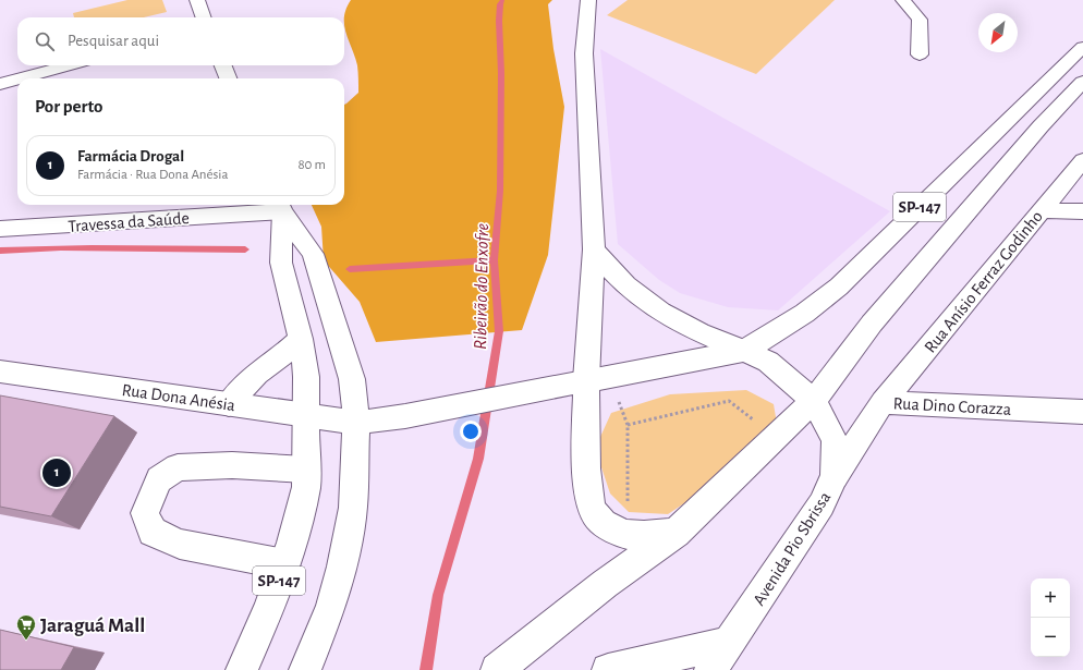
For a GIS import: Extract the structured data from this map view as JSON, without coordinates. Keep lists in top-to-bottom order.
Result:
{
  "streets": {
    "main road": [
      "SP-147",
      "Travessa da Saúde",
      "Rua Anísio Ferraz Godinho",
      "Rua Dona Anésia",
      "Rua Dino Corazza",
      "Avenida Pio Sbrissa"
    ]
  },
  "crossings": [
    ["SP-147", "Rua Dona Anésia"],
    ["SP-147", "Avenida Pio Sbrissa"],
    ["Rua Anísio Ferraz Godinho", "Rua Dino Corazza"],
    ["Rua Dino Corazza", "Avenida Pio Sbrissa"]
  ],
  "water": ["Ribeirão do Enxofre"],
  "places": {
    "supermarket": ["Jaraguá Mall"]
  },
  "north": "bottom left",
  "page": {
    "search": "Pesquisar aqui",
    "heading": "Por perto",
    "list": [
      {
        "mark": "1",
        "name": "Farmácia Drogal",
        "note": "Farmácia · Rua Dona Anésia",
        "value": "80 m"
      }
    ],
    "pins": "1",
    "map_buttons": ["+", "−"]
  }
}
